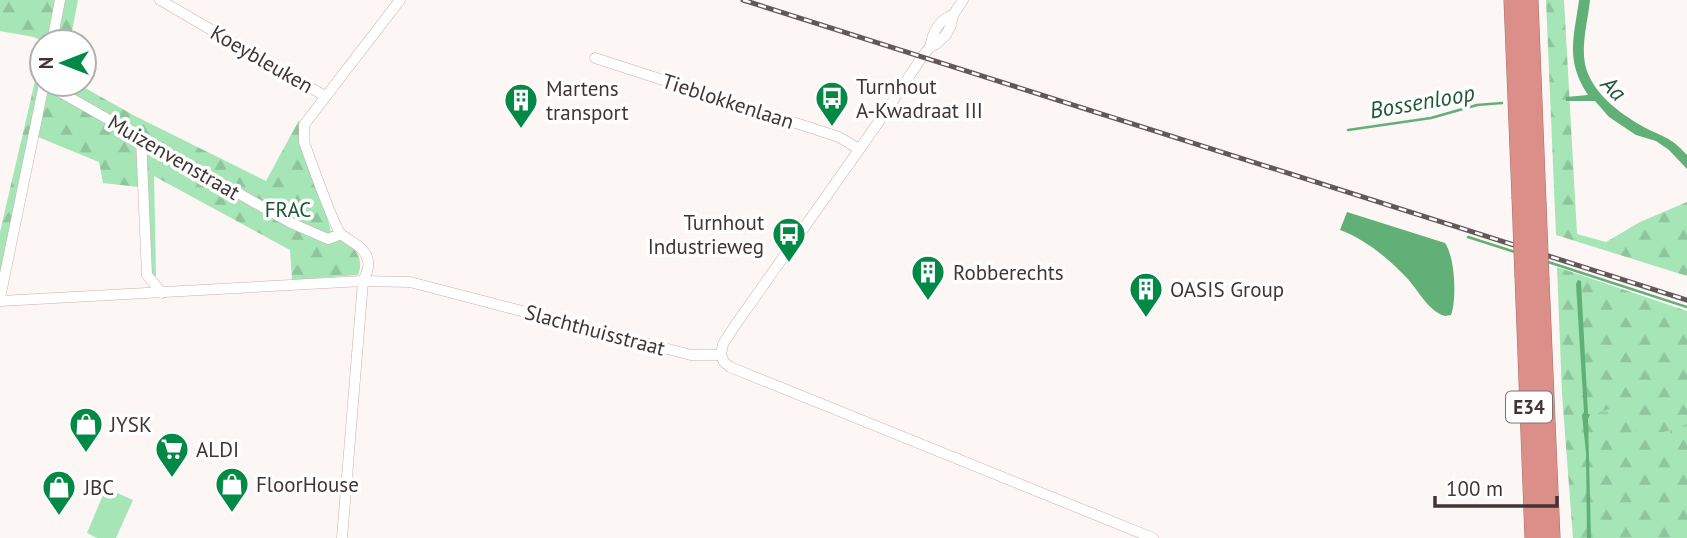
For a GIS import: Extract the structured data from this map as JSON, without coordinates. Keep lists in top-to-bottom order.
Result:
{
  "streets": {
    "highway": ["E34"],
    "street": [
      "Koeybleuken",
      "Tieblokkenlaan",
      "Muizenvenstraat",
      "Slachthuisstraat"
    ]
  },
  "water": ["Aa", "Bossenloop"],
  "parks": ["FRAC"],
  "places": {
    "bus stop": ["Turnhout A-Kwadraat III", "Turnhout Industrieweg"],
    "building": ["Martens transport", "Robberechts", "OASIS Group"],
    "shop": ["JYSK", "FloorHouse", "JBC"],
    "supermarket": ["ALDI"]
  },
  "scale_bar": "100 m",
  "north": "left"
}
